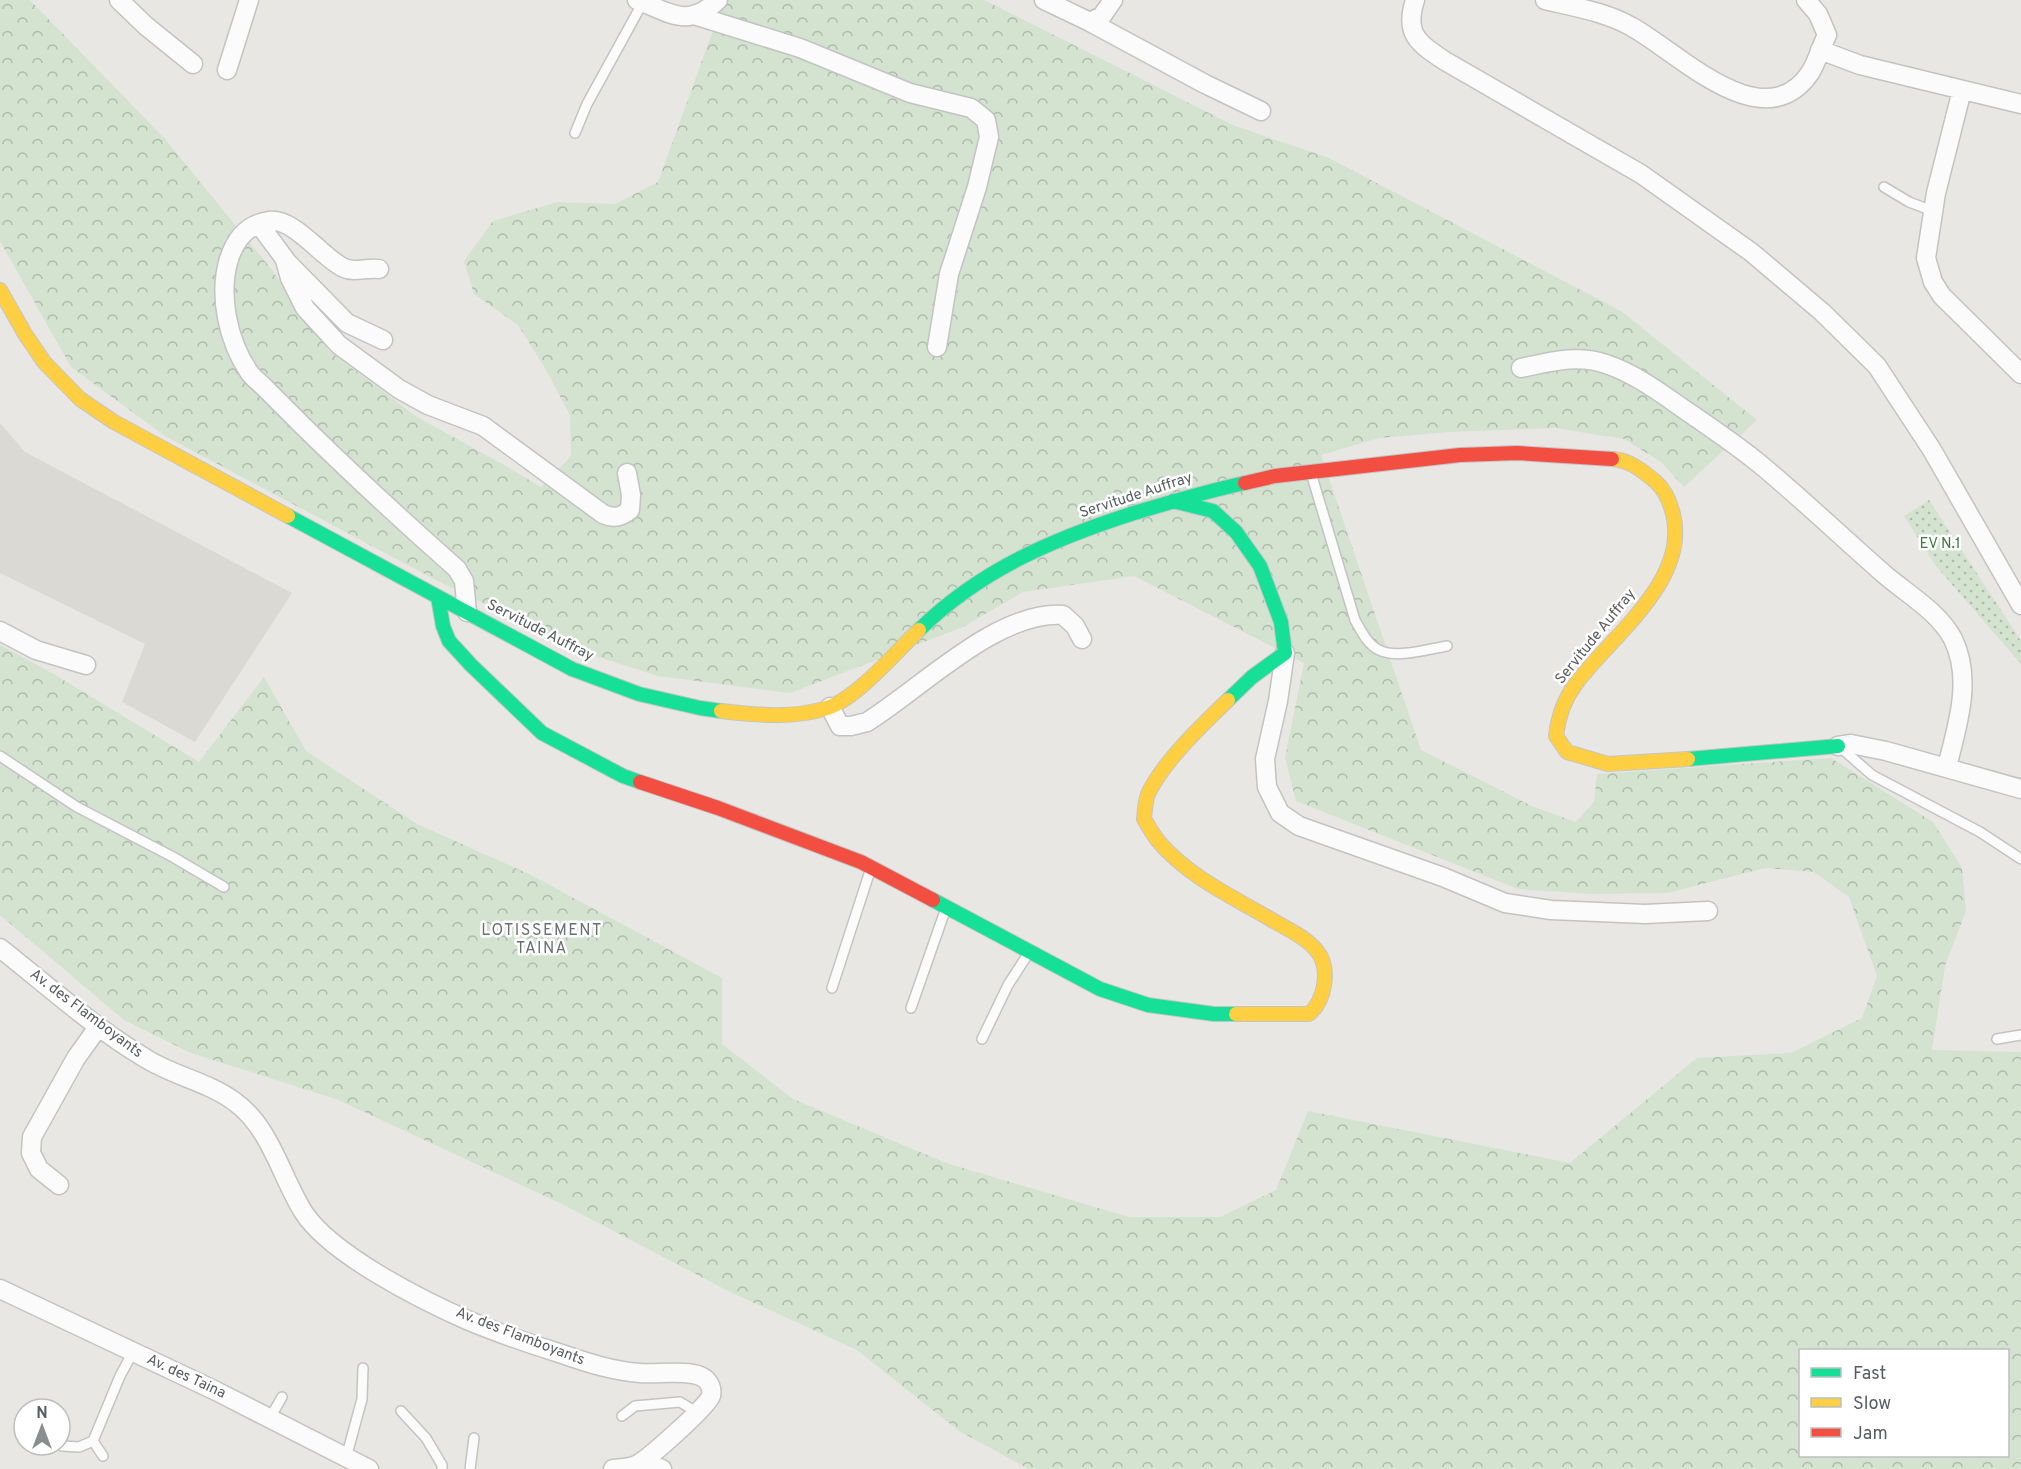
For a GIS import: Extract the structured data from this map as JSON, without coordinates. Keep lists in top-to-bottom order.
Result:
{
  "streets": {
    "street": ["Servitude Auffray", "Av. des Flamboyants", "Av. des Taina"]
  },
  "districts": ["LOTISSEMENT TAINA"],
  "parks": ["EV N.1"],
  "legend": ["Fast", "Slow", "Jam"],
  "north": "top"
}
